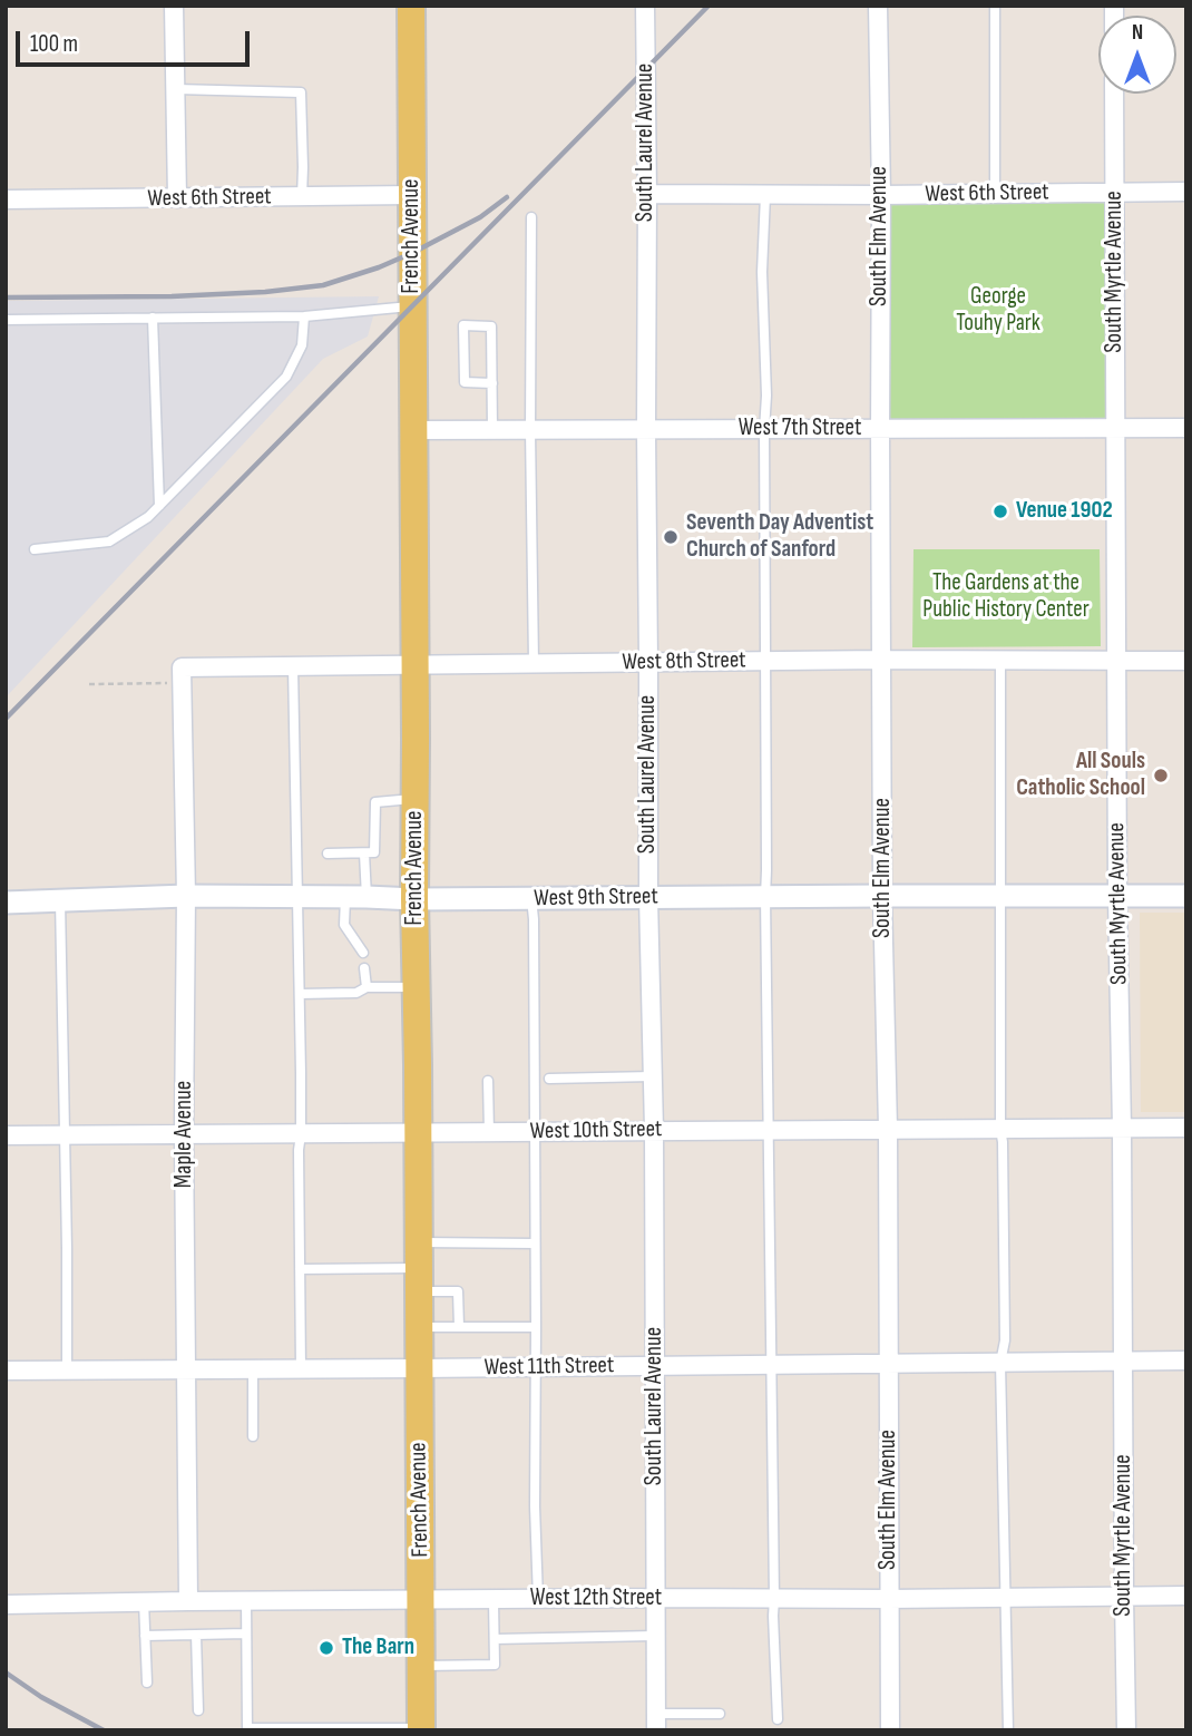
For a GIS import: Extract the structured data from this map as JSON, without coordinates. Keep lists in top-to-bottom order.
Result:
{
  "streets": {
    "main road": ["French Avenue"],
    "street": [
      "South Laurel Avenue",
      "West 6th Street",
      "South Elm Avenue",
      "South Myrtle Avenue",
      "West 7th Street",
      "West 8th Street",
      "West 9th Street",
      "West 10th Street",
      "Maple Avenue",
      "West 11th Street",
      "West 12th Street"
    ]
  },
  "crossings": [
    ["South Laurel Avenue", "West 6th Street"],
    ["South Laurel Avenue", "West 7th Street"],
    ["South Laurel Avenue", "West 8th Street"],
    ["South Laurel Avenue", "West 9th Street"],
    ["South Laurel Avenue", "West 10th Street"],
    ["South Laurel Avenue", "West 11th Street"],
    ["South Laurel Avenue", "West 12th Street"],
    ["West 6th Street", "French Avenue"],
    ["West 6th Street", "South Elm Avenue"],
    ["West 6th Street", "South Myrtle Avenue"],
    ["French Avenue", "West 7th Street"],
    ["French Avenue", "West 8th Street"],
    ["French Avenue", "West 9th Street"],
    ["French Avenue", "West 10th Street"],
    ["French Avenue", "West 11th Street"],
    ["French Avenue", "West 12th Street"],
    ["South Elm Avenue", "West 7th Street"],
    ["South Elm Avenue", "West 8th Street"],
    ["South Elm Avenue", "West 9th Street"],
    ["South Elm Avenue", "West 10th Street"],
    ["South Elm Avenue", "West 11th Street"],
    ["South Elm Avenue", "West 12th Street"],
    ["South Myrtle Avenue", "West 7th Street"],
    ["South Myrtle Avenue", "West 8th Street"],
    ["South Myrtle Avenue", "West 9th Street"],
    ["South Myrtle Avenue", "West 10th Street"],
    ["South Myrtle Avenue", "West 11th Street"],
    ["South Myrtle Avenue", "West 12th Street"],
    ["West 8th Street", "Maple Avenue"],
    ["West 9th Street", "Maple Avenue"],
    ["West 10th Street", "Maple Avenue"],
    ["Maple Avenue", "West 11th Street"],
    ["Maple Avenue", "West 12th Street"]
  ],
  "parks": ["George Touhy Park", "The Gardens at the Public History Center"],
  "places": [
    "Venue 1902",
    "Seventh Day Adventist Church of Sanford",
    "All Souls Catholic School",
    "The Barn"
  ],
  "scale_bar": "100 m",
  "north": "top"
}
